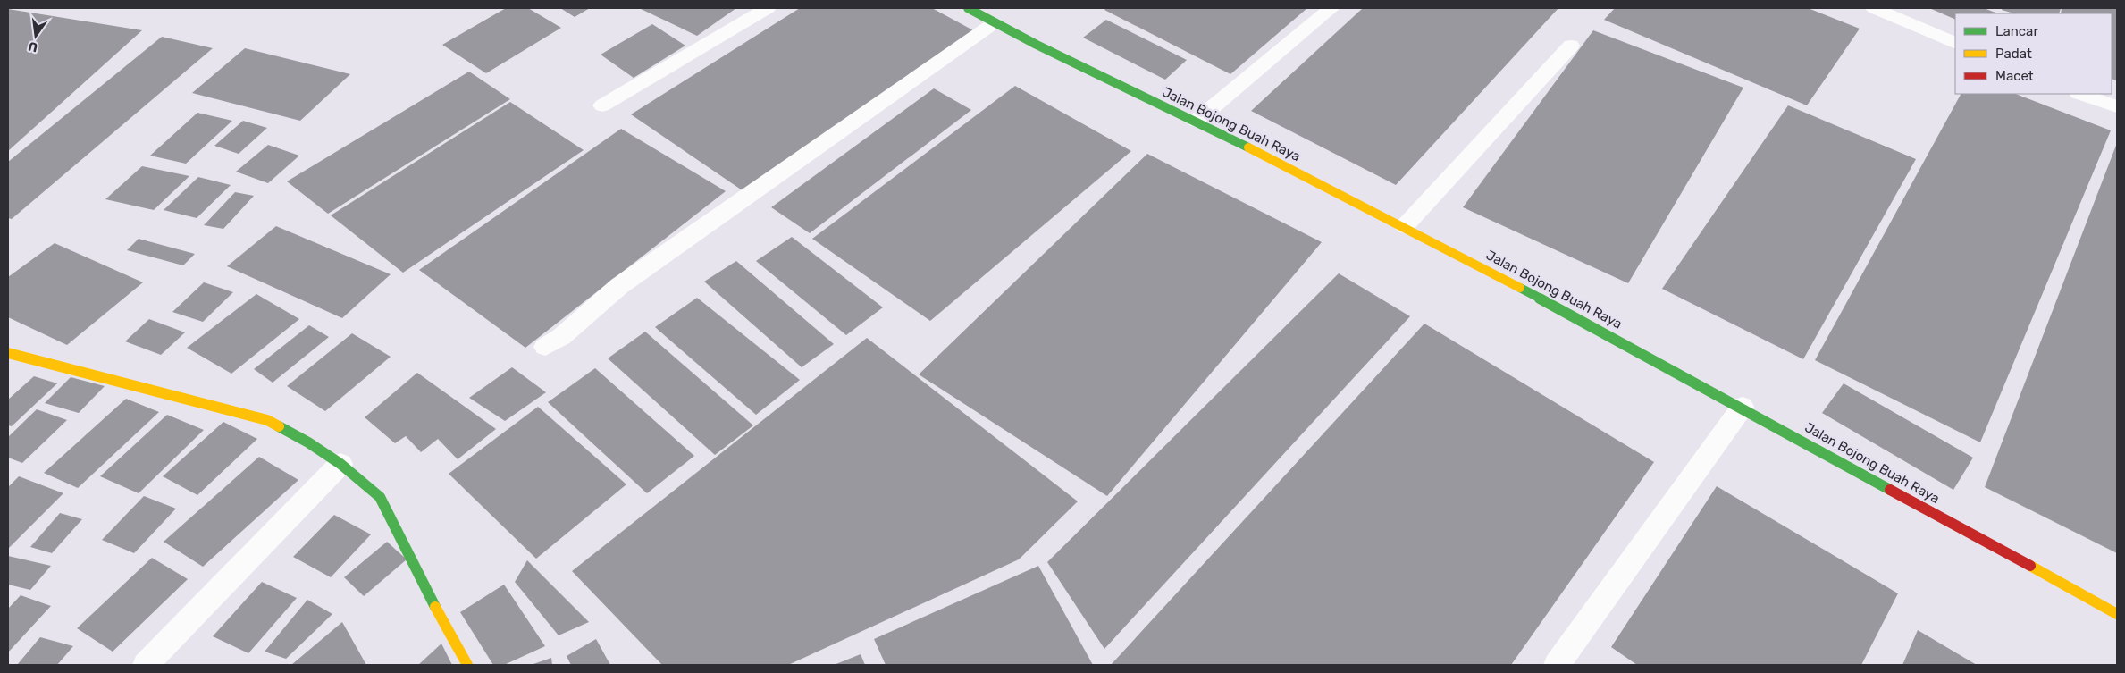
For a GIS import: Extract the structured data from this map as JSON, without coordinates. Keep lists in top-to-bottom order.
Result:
{
  "streets": {
    "street": ["Jalan Bojong Buah Raya"]
  },
  "legend": ["Lancar", "Padat", "Macet"],
  "north": "bottom"
}
